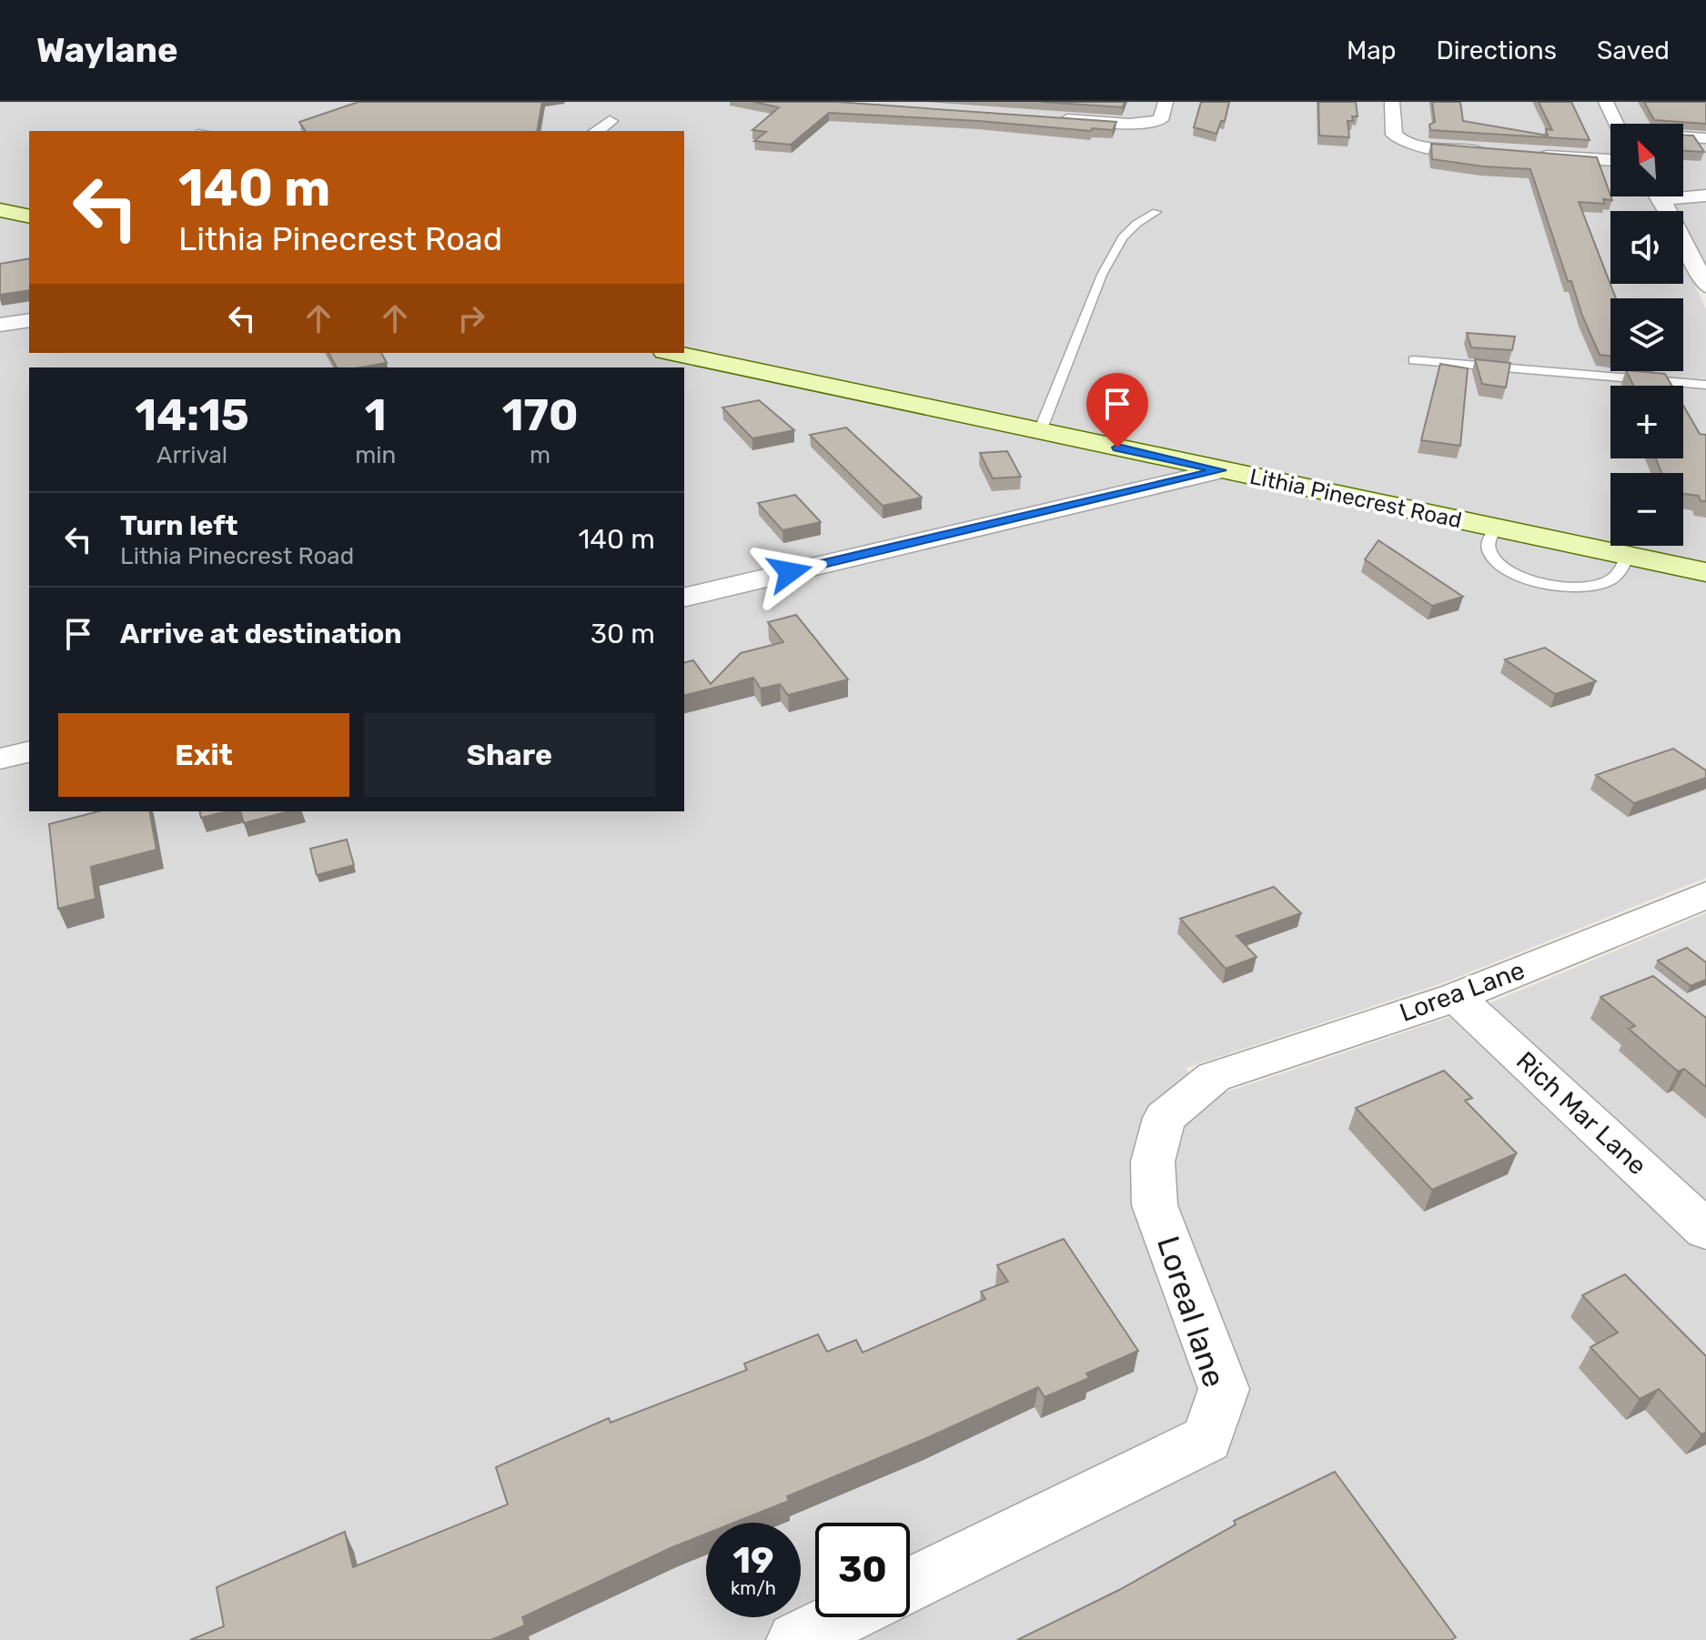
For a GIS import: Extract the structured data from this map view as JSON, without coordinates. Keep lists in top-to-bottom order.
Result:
{
  "streets": {
    "main road": ["Lithia Pinecrest Road"],
    "street": ["Lorea Lane", "Rich Mar Lane", "Loreal lane"]
  },
  "crossings": [
    ["Lorea Lane", "Rich Mar Lane"],
    ["Lorea Lane", "Loreal lane"]
  ],
  "north": "top left",
  "page": {
    "header": "Waylane",
    "nav": ["Map", "Directions", "Saved"],
    "map_buttons": ["+", "−"],
    "turn": ["140 m", "Lithia Pinecrest Road"],
    "eta": [
      "14:15",
      "Arrival",
      "1",
      "min",
      "170",
      "m"
    ],
    "list": [
      {
        "name": "Turn left",
        "note": "Lithia Pinecrest Road",
        "value": "140 m"
      },
      {
        "name": "Arrive at destination",
        "value": "30 m"
      }
    ],
    "buttons": ["Exit", "Share"],
    "speed": "19 km/h",
    "limit": "30"
  }
}
